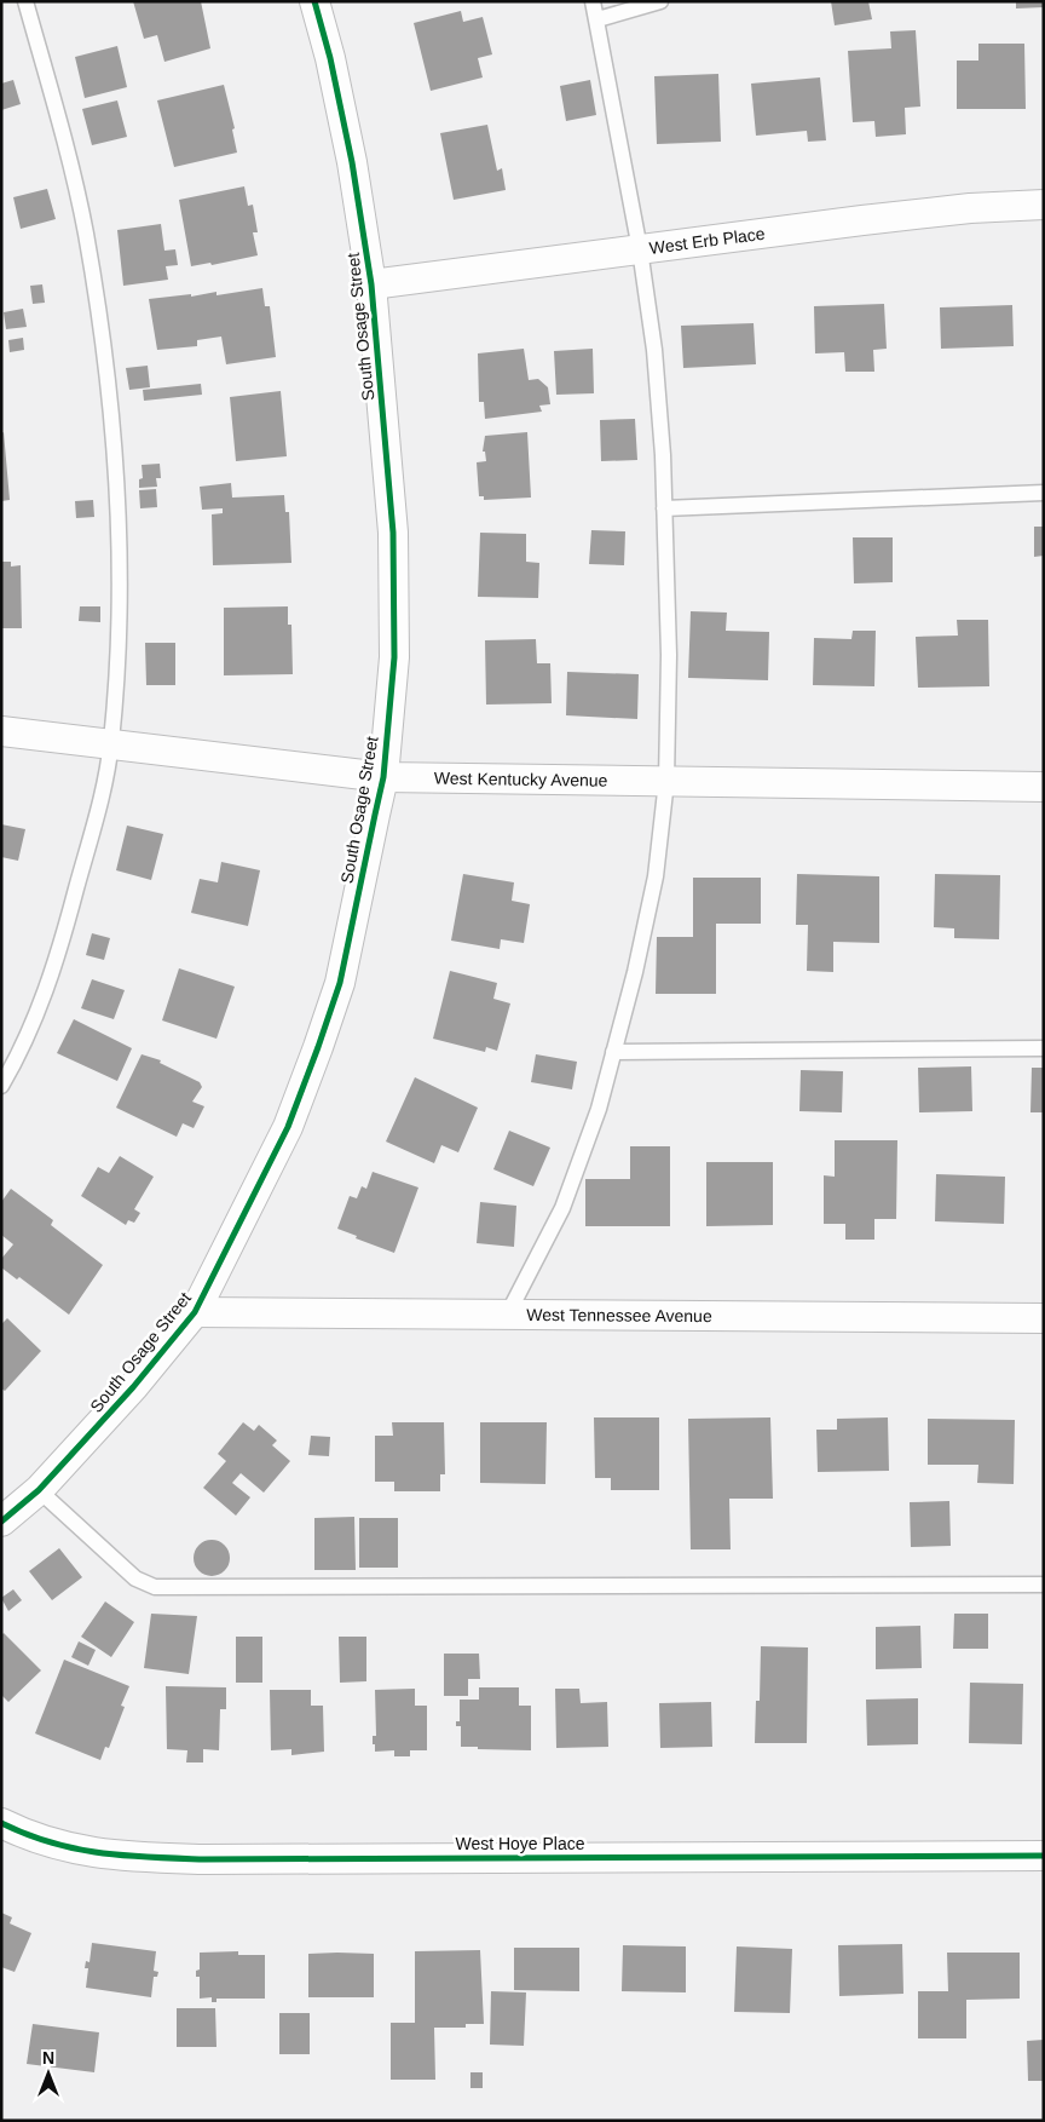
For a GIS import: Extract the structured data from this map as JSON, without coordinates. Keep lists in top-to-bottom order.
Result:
{
  "streets": {
    "street": [
      "West Erb Place",
      "South Osage Street",
      "West Kentucky Avenue",
      "West Tennessee Avenue",
      "West Hoye Place"
    ]
  },
  "crossings": [
    ["West Erb Place", "South Osage Street"],
    ["South Osage Street", "West Kentucky Avenue"],
    ["South Osage Street", "West Tennessee Avenue"]
  ],
  "north": "top"
}
